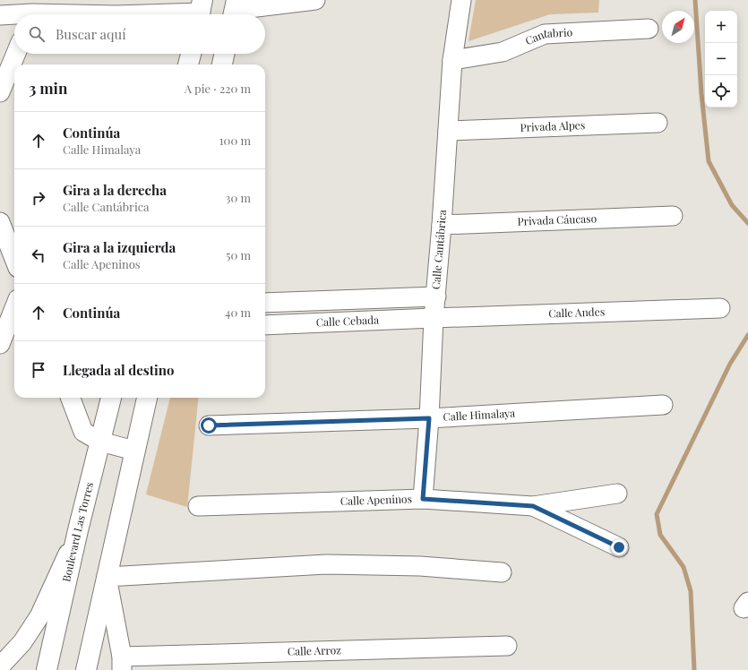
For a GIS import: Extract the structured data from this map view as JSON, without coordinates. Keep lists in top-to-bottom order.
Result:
{
  "streets": {
    "main road": ["Boulevard Las Torres"],
    "street": [
      "Cantabrio",
      "Privada Alpes",
      "Privada Cáucaso",
      "Calle Cantábrica",
      "Calle Andes",
      "Calle Cebada",
      "Calle Himalaya",
      "Calle Apeninos",
      "Calle Arroz"
    ]
  },
  "crossings": [
    ["Cantabrio", "Calle Cantábrica"],
    ["Privada Alpes", "Calle Cantábrica"],
    ["Privada Cáucaso", "Calle Cantábrica"],
    ["Calle Cantábrica", "Calle Andes"],
    ["Calle Cantábrica", "Calle Cebada"],
    ["Calle Cantábrica", "Calle Himalaya"],
    ["Calle Cantábrica", "Calle Apeninos"],
    ["Calle Andes", "Calle Cebada"]
  ],
  "north": "top right",
  "page": {
    "map_buttons": ["+", "−"],
    "search": "Buscar aquí",
    "heading": ["3 min", "A pie · 220 m"],
    "list": [
      ["Continúa", "Calle Himalaya", "100 m"],
      ["Gira a la derecha", "Calle Cantábrica", "30 m"],
      ["Gira a la izquierda", "Calle Apeninos", "50 m"],
      ["Continúa", "40 m"],
      "Llegada al destino"
    ]
  }
}
